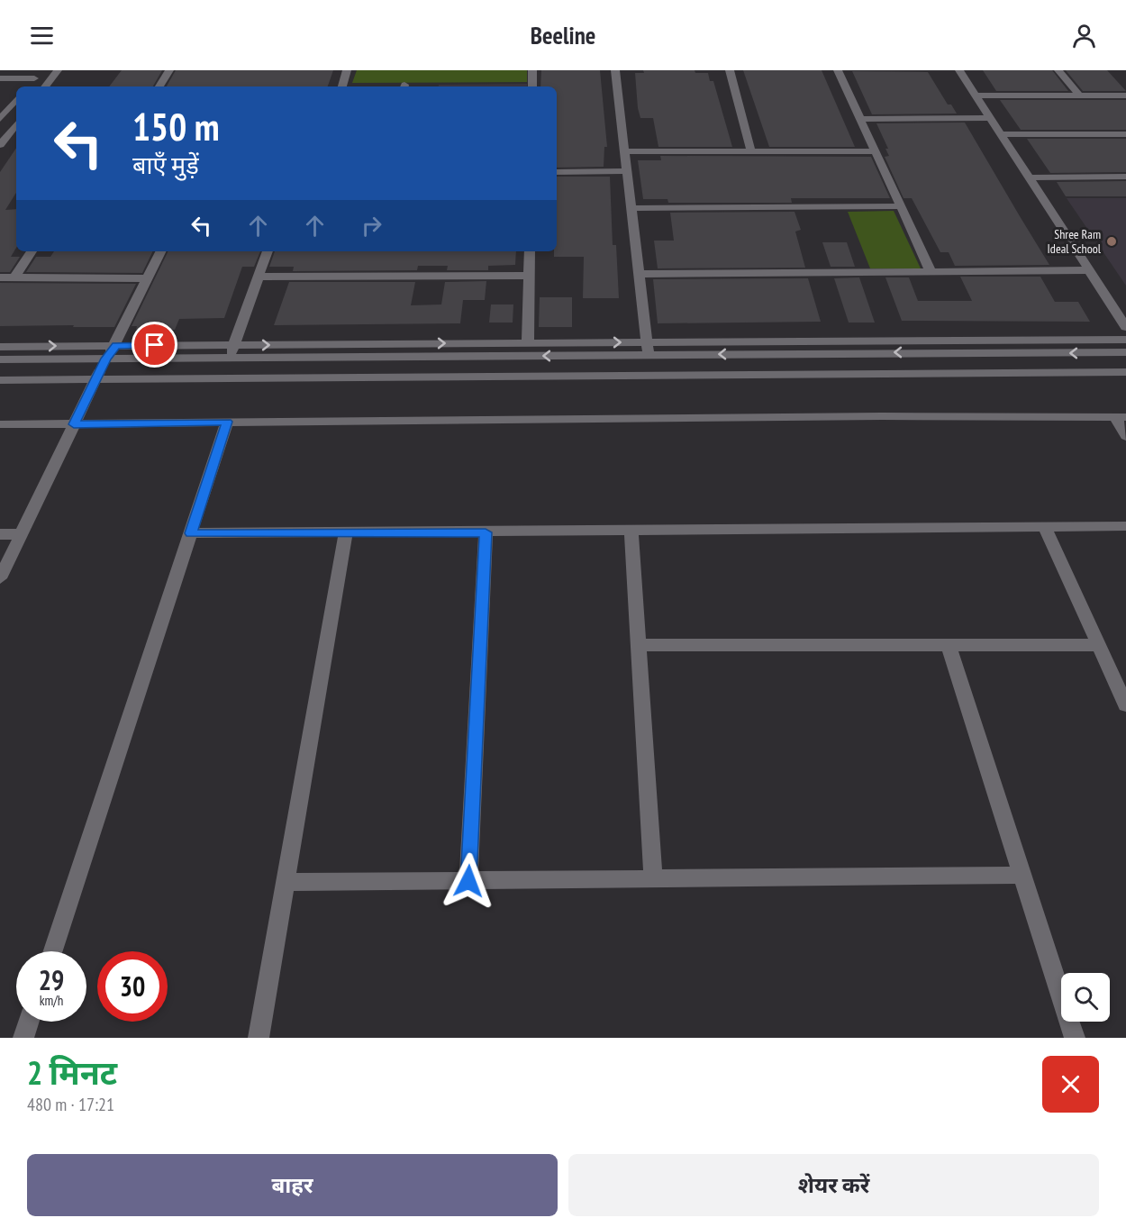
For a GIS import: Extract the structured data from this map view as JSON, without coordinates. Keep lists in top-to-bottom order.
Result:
{
  "places": ["Shree Ram Ideal School"],
  "page": {
    "header": "Beeline",
    "turn": ["150 m", "बाएँ मुड़ें"],
    "speed": "29 km/h",
    "limit": "30",
    "heading": ["2 मिनट", "480 m · 17:21"],
    "buttons": ["बाहर", "शेयर करें"]
  }
}
